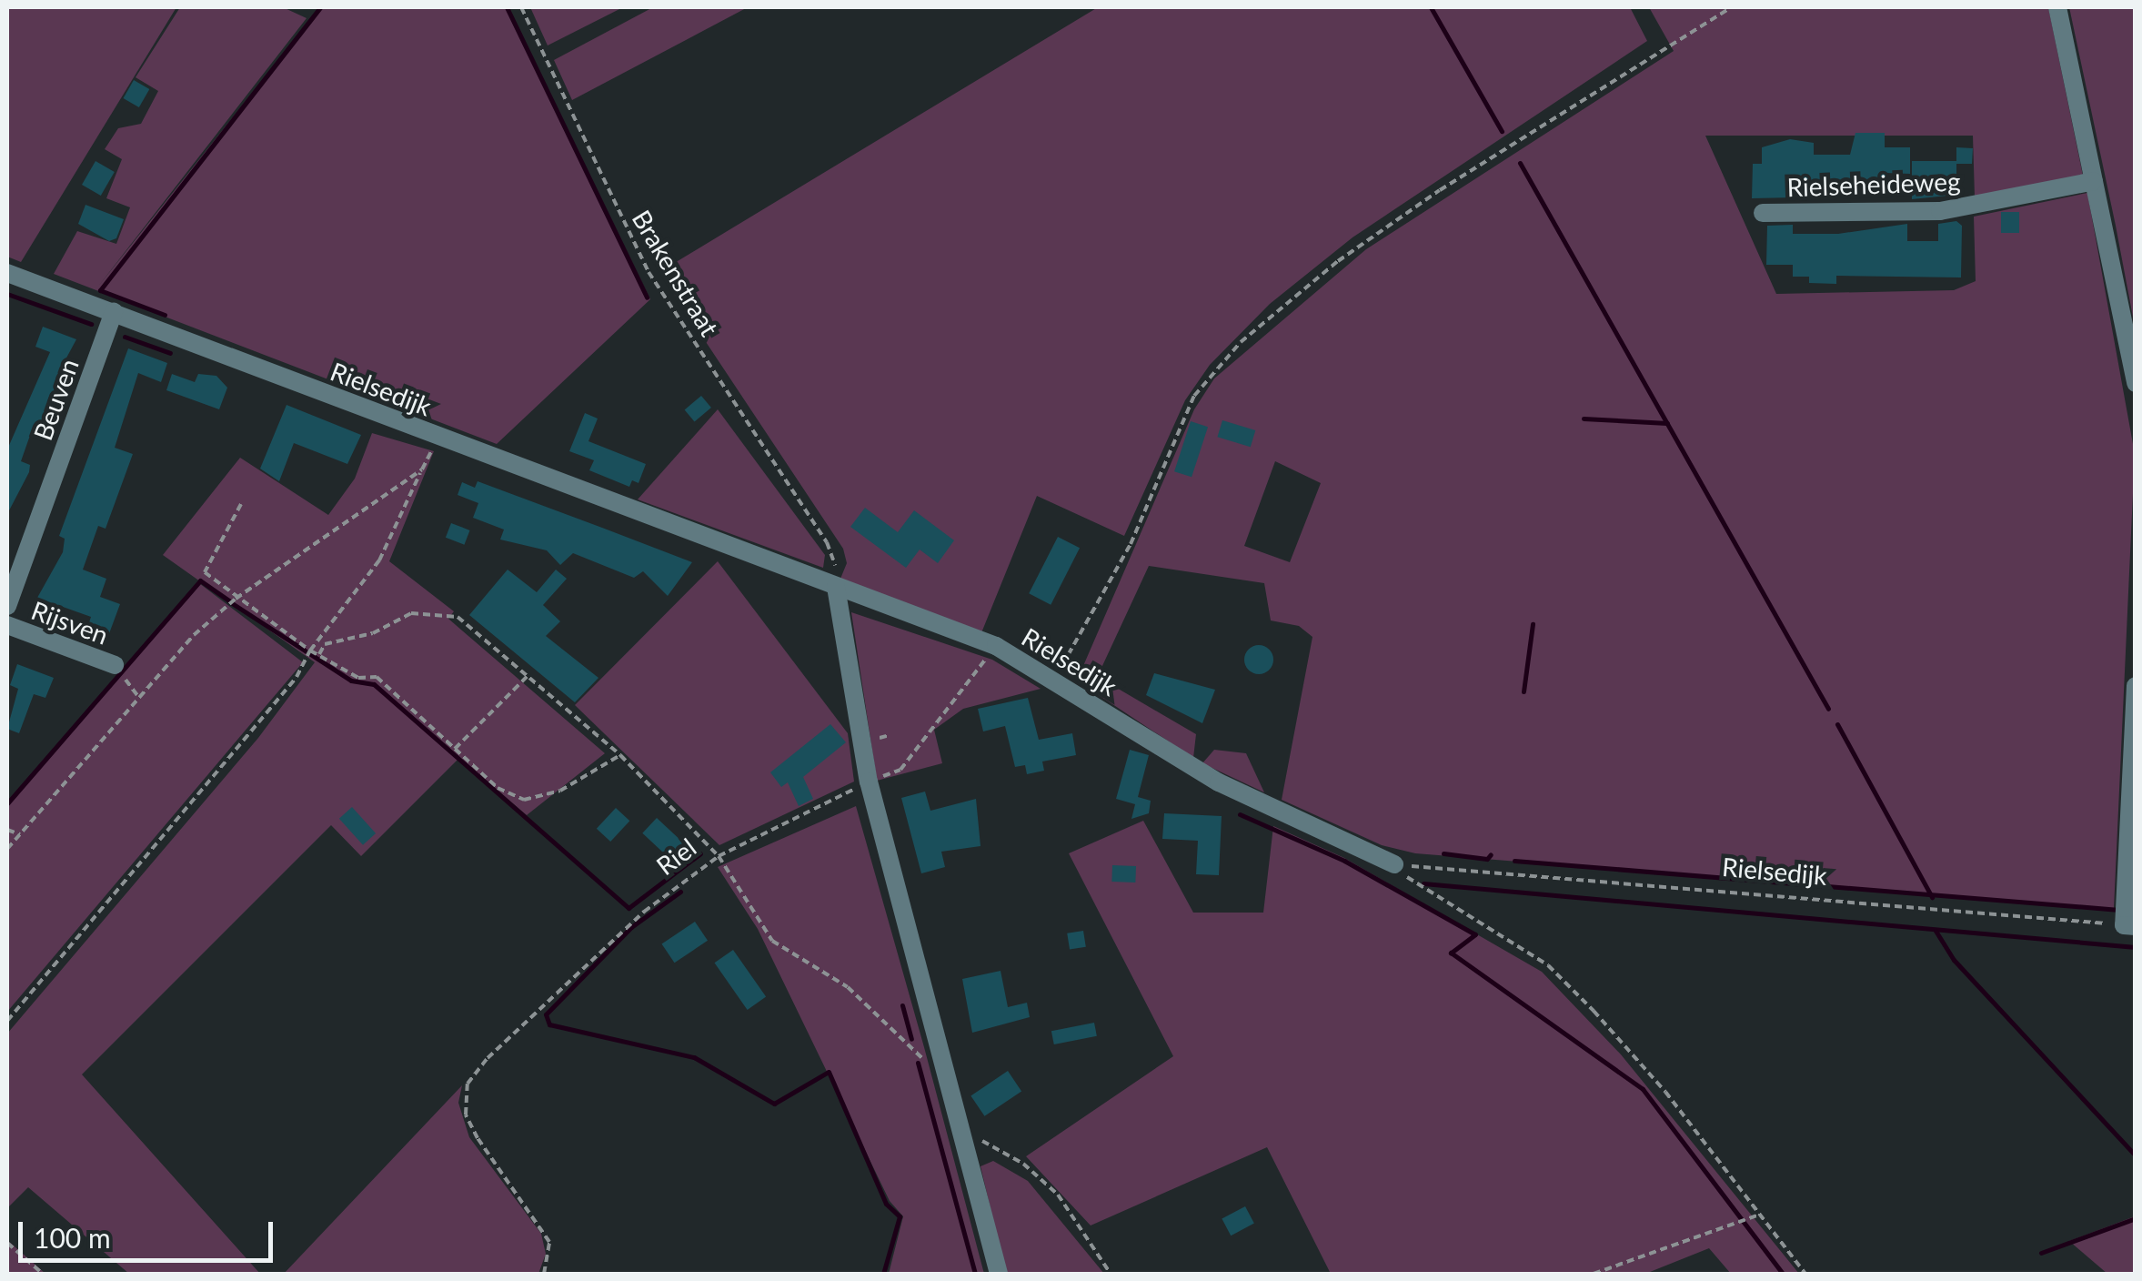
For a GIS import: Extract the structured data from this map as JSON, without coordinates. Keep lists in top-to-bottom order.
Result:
{
  "streets": {
    "street": [
      "Rielseheideweg",
      "Rielsedijk",
      "Beuven",
      "Rijsven"
    ],
    "path": ["Brakenstraat", "Riel"]
  },
  "crossings": [
    ["Rielsedijk", "Beuven"],
    ["Rielsedijk", "Riel"]
  ],
  "scale_bar": "100 m"
}
